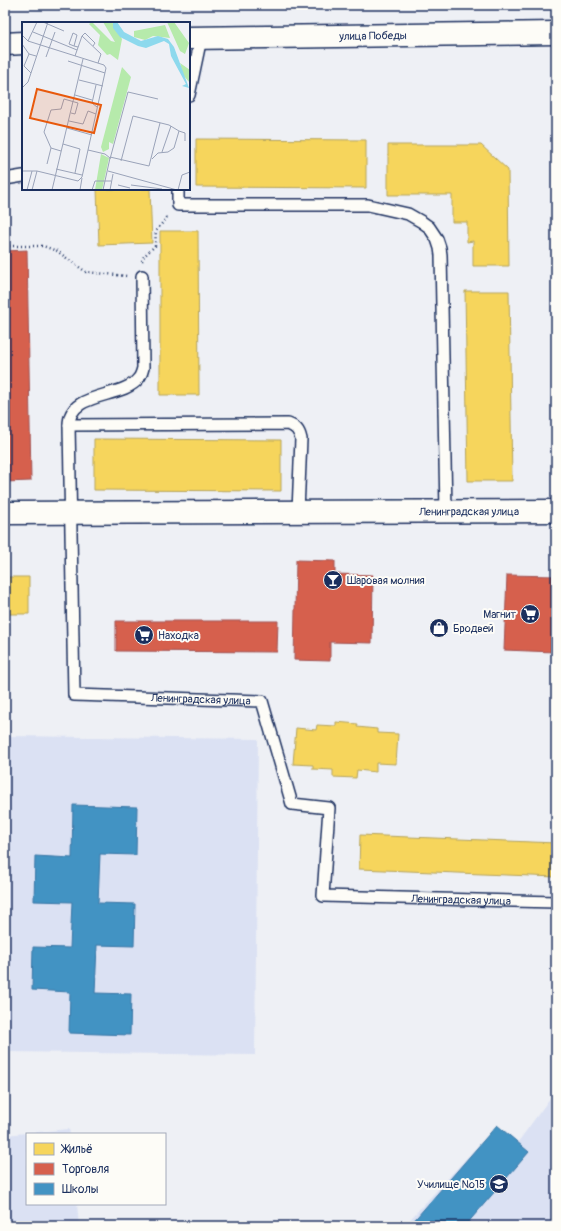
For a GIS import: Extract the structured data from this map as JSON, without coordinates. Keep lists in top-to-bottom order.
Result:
{
  "streets": {
    "street": ["улица Победы", "Ленинградская улица"]
  },
  "places": {
    "bar": ["Шаровая молния"],
    "supermarket": ["Магнит", "Находка"],
    "shop": ["Бродвей"],
    "school or university": ["Училище №15"]
  },
  "legend": ["Жильё", "Торговля", "Школы"]
}
